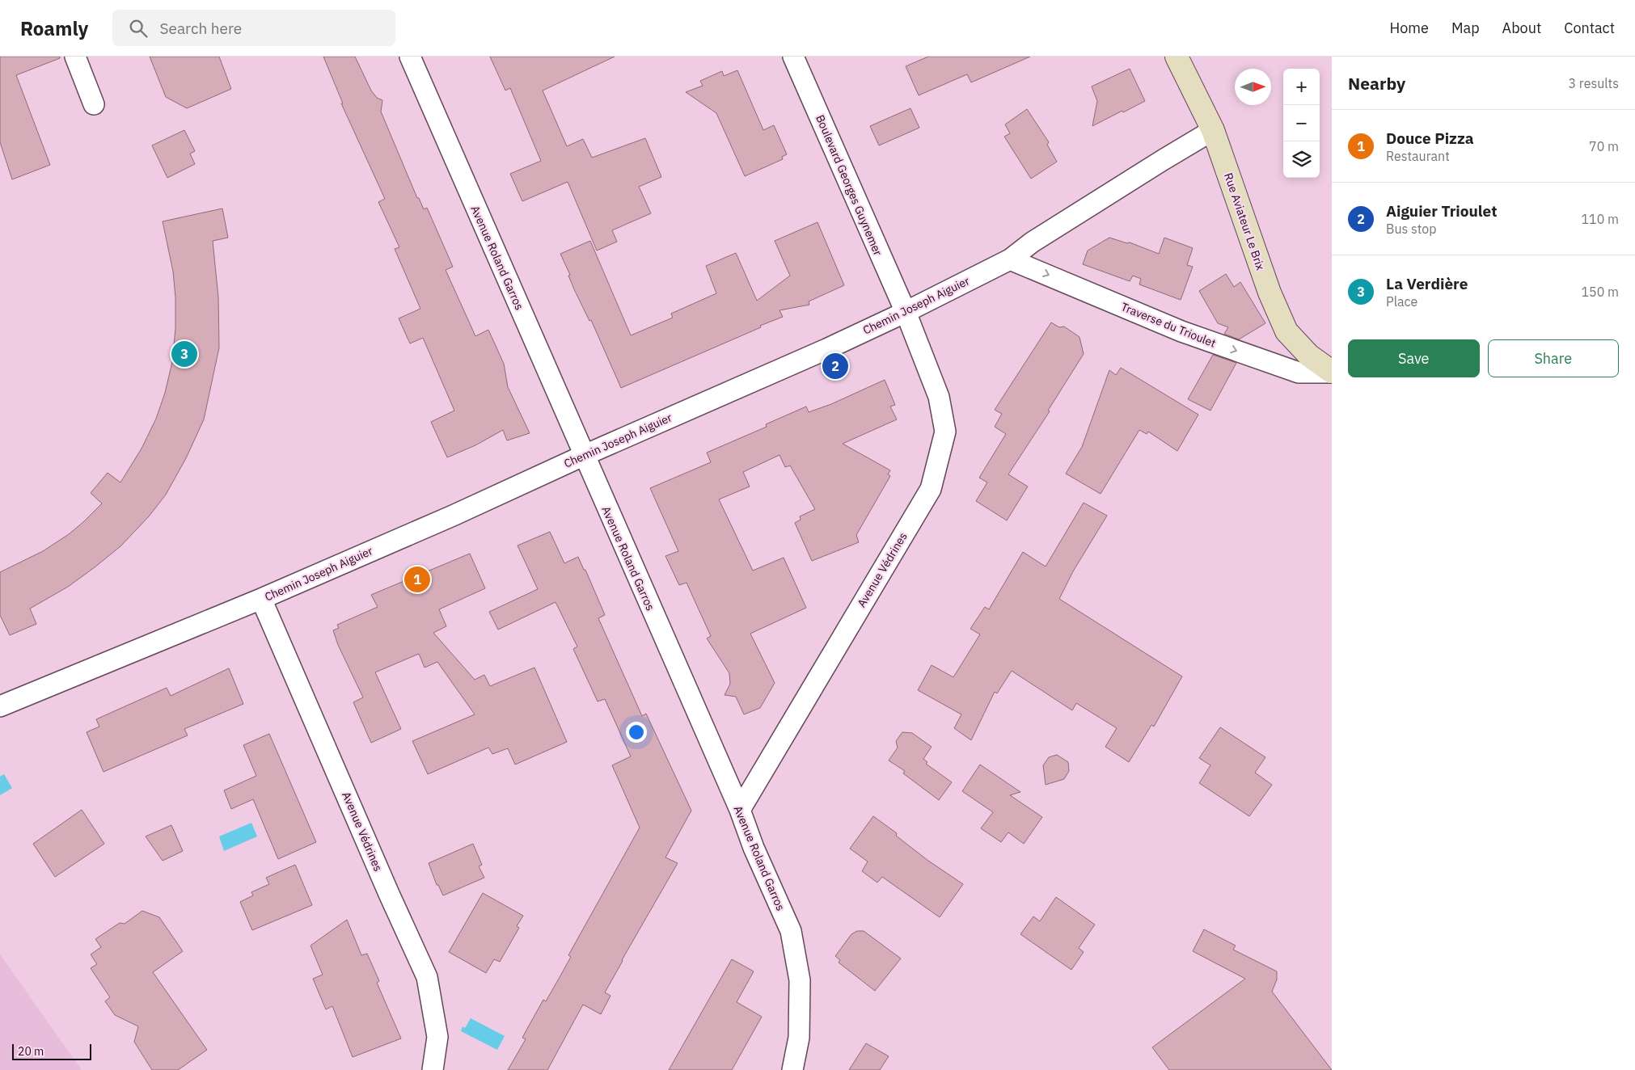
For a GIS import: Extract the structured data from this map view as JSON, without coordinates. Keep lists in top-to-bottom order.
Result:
{
  "streets": {
    "main road": ["Rue Aviateur Le Brix"],
    "street": [
      "Boulevard Georges Guynemer",
      "Avenue Roland Garros",
      "Chemin Joseph Aiguier",
      "Traverse du Trioulet",
      "Avenue Védrines"
    ]
  },
  "crossings": [
    ["Boulevard Georges Guynemer", "Chemin Joseph Aiguier"],
    ["Boulevard Georges Guynemer", "Avenue Védrines"],
    ["Rue Aviateur Le Brix", "Chemin Joseph Aiguier"],
    ["Rue Aviateur Le Brix", "Traverse du Trioulet"],
    ["Avenue Roland Garros", "Chemin Joseph Aiguier"],
    ["Avenue Roland Garros", "Avenue Védrines"],
    ["Chemin Joseph Aiguier", "Traverse du Trioulet"],
    ["Chemin Joseph Aiguier", "Avenue Védrines"]
  ],
  "one_way": ["Traverse du Trioulet"],
  "scale_bar": "20 m",
  "north": "right",
  "page": {
    "header": "Roamly",
    "search": "Search here",
    "nav": [
      "Home",
      "Map",
      "About",
      "Contact"
    ],
    "heading": ["Nearby", "3 results"],
    "map_buttons": ["+", "−"],
    "list": [
      {
        "mark": "1",
        "name": "Douce Pizza",
        "note": "Restaurant",
        "value": "70 m"
      },
      {
        "mark": "2",
        "name": "Aiguier Trioulet",
        "note": "Bus stop",
        "value": "110 m"
      },
      {
        "mark": "3",
        "name": "La Verdière",
        "note": "Place",
        "value": "150 m"
      }
    ],
    "buttons": ["Save", "Share"],
    "pins": ["3", "2", "1"],
    "scale": "20 m"
  }
}
